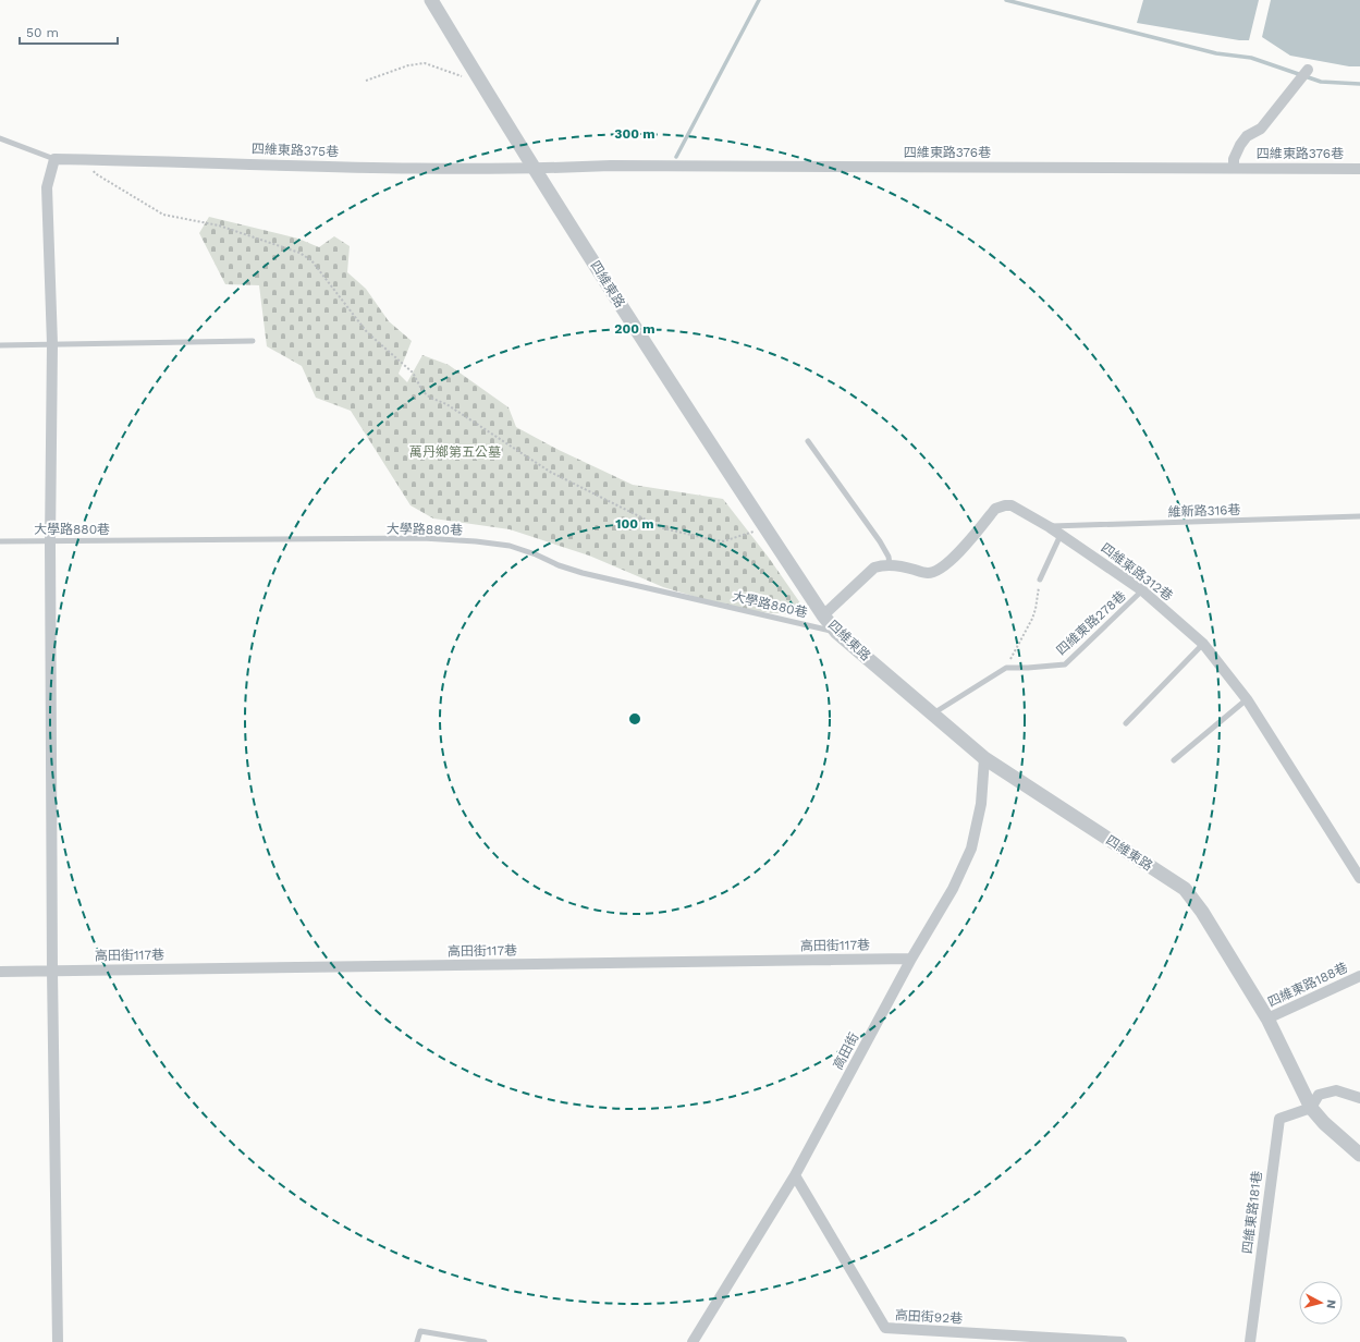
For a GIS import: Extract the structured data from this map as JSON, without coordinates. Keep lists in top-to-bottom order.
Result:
{
  "streets": {
    "street": [
      "四維東路375巷",
      "四維東路376巷",
      "四維東路",
      "四維東路312巷",
      "高田街117巷",
      "四維東路188巷",
      "高田街",
      "四維東路181巷",
      "高田街92巷"
    ],
    "lane": ["維新路316巷", "大學路880巷", "四維東路278巷"]
  },
  "crossings": [
    ["四維東路375巷", "四維東路376巷"],
    ["四維東路375巷", "四維東路"],
    ["四維東路376巷", "四維東路"],
    ["四維東路", "大學路880巷"],
    ["四維東路", "四維東路312巷"],
    ["四維東路", "四維東路188巷"],
    ["四維東路", "高田街"],
    ["四維東路", "四維東路181巷"],
    ["維新路316巷", "四維東路312巷"],
    ["四維東路312巷", "四維東路278巷"],
    ["高田街117巷", "高田街"],
    ["高田街", "高田街92巷"]
  ],
  "parks": ["萬丹鄉第五公墓"],
  "scale_bar": "50 m",
  "north": "right",
  "rings": ["300 m", "200 m", "100 m"]
}
